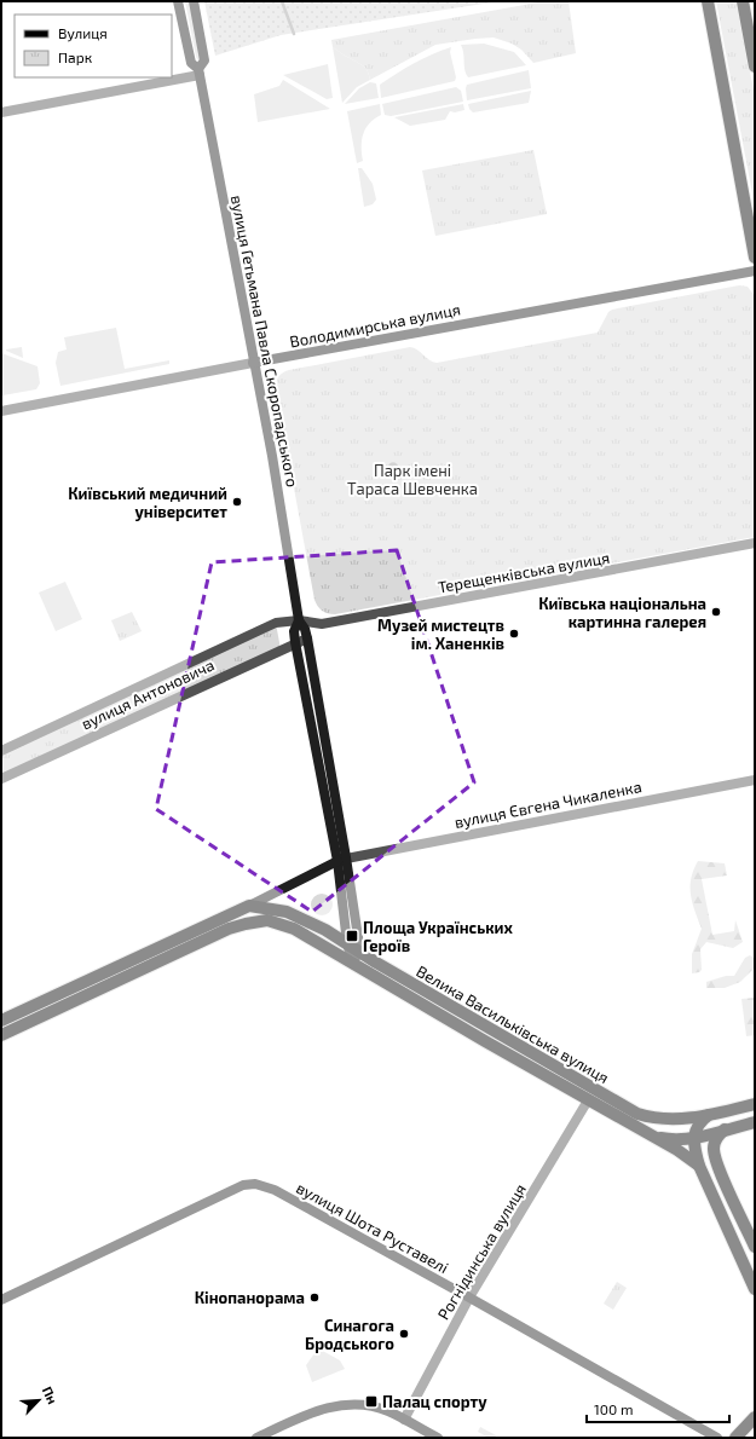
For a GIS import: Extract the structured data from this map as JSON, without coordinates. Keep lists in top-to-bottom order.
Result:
{
  "streets": {
    "main road": [
      "Володимирська вулиця",
      "вулиця Гетьмана Павла Скоропадського",
      "Велика Васильківська вулиця",
      "вулиця Шота Руставелі"
    ],
    "street": [
      "Терещенківська вулиця",
      "вулиця Антоновича",
      "вулиця Євгена Чикаленка",
      "Рогнідинська вулиця"
    ]
  },
  "crossings": [
    ["Володимирська вулиця", "вулиця Гетьмана Павла Скоропадського"],
    ["вулиця Гетьмана Павла Скоропадського", "Терещенківська вулиця"],
    ["вулиця Гетьмана Павла Скоропадського", "вулиця Антоновича"],
    ["вулиця Гетьмана Павла Скоропадського", "вулиця Євгена Чикаленка"],
    ["Терещенківська вулиця", "вулиця Антоновича"],
    ["Велика Васильківська вулиця", "Рогнідинська вулиця"],
    ["вулиця Шота Руставелі", "Рогнідинська вулиця"]
  ],
  "parks": ["Парк імені Тараса Шевченка"],
  "places": {
    "other": [
      "Київський медичний університет",
      "Київська національна картинна галерея",
      "Музей мистецтв ім. Ханенків",
      "Кінопанорама",
      "Синагога Бродського"
    ],
    "transit": ["Площа Українських Героїв", "Палац спорту"]
  },
  "legend": ["Вулиця", "Парк"],
  "scale_bar": "100 m",
  "north": "top right"
}
